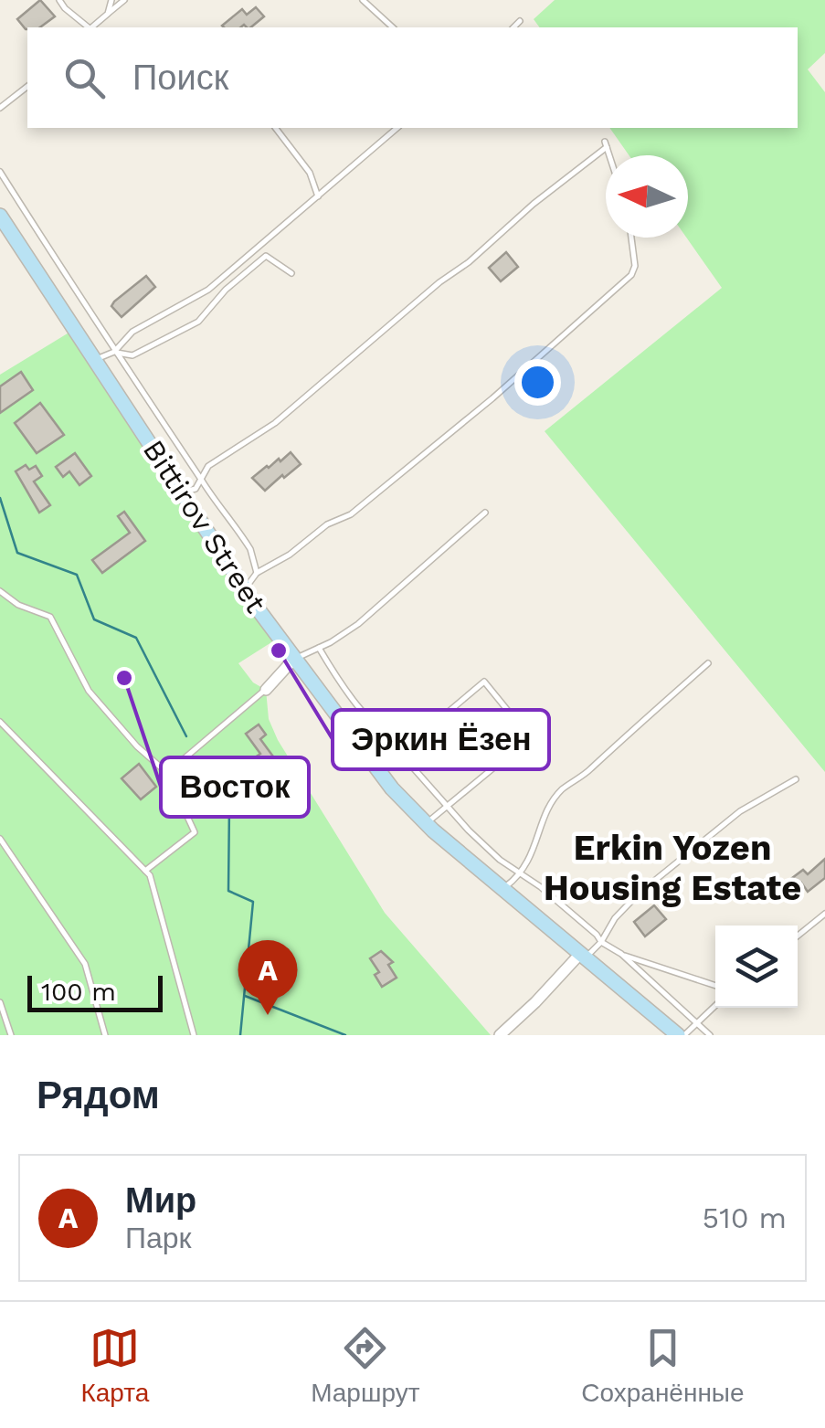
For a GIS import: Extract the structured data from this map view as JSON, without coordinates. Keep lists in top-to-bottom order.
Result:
{
  "streets": {
    "street": ["Bittirov Street"]
  },
  "districts": ["Erkin Yozen Housing Estate"],
  "places": ["Эркин Ёзен", "Восток"],
  "scale_bar": "100 m",
  "north": "left",
  "page": {
    "search": "Поиск",
    "pins": "A",
    "scale": "100 m",
    "heading": "Рядом",
    "list": [
      {
        "mark": "A",
        "name": "Мир",
        "note": "Парк",
        "value": "510 m"
      }
    ],
    "nav": ["Карта", "Маршрут", "Сохранённые"]
  }
}
